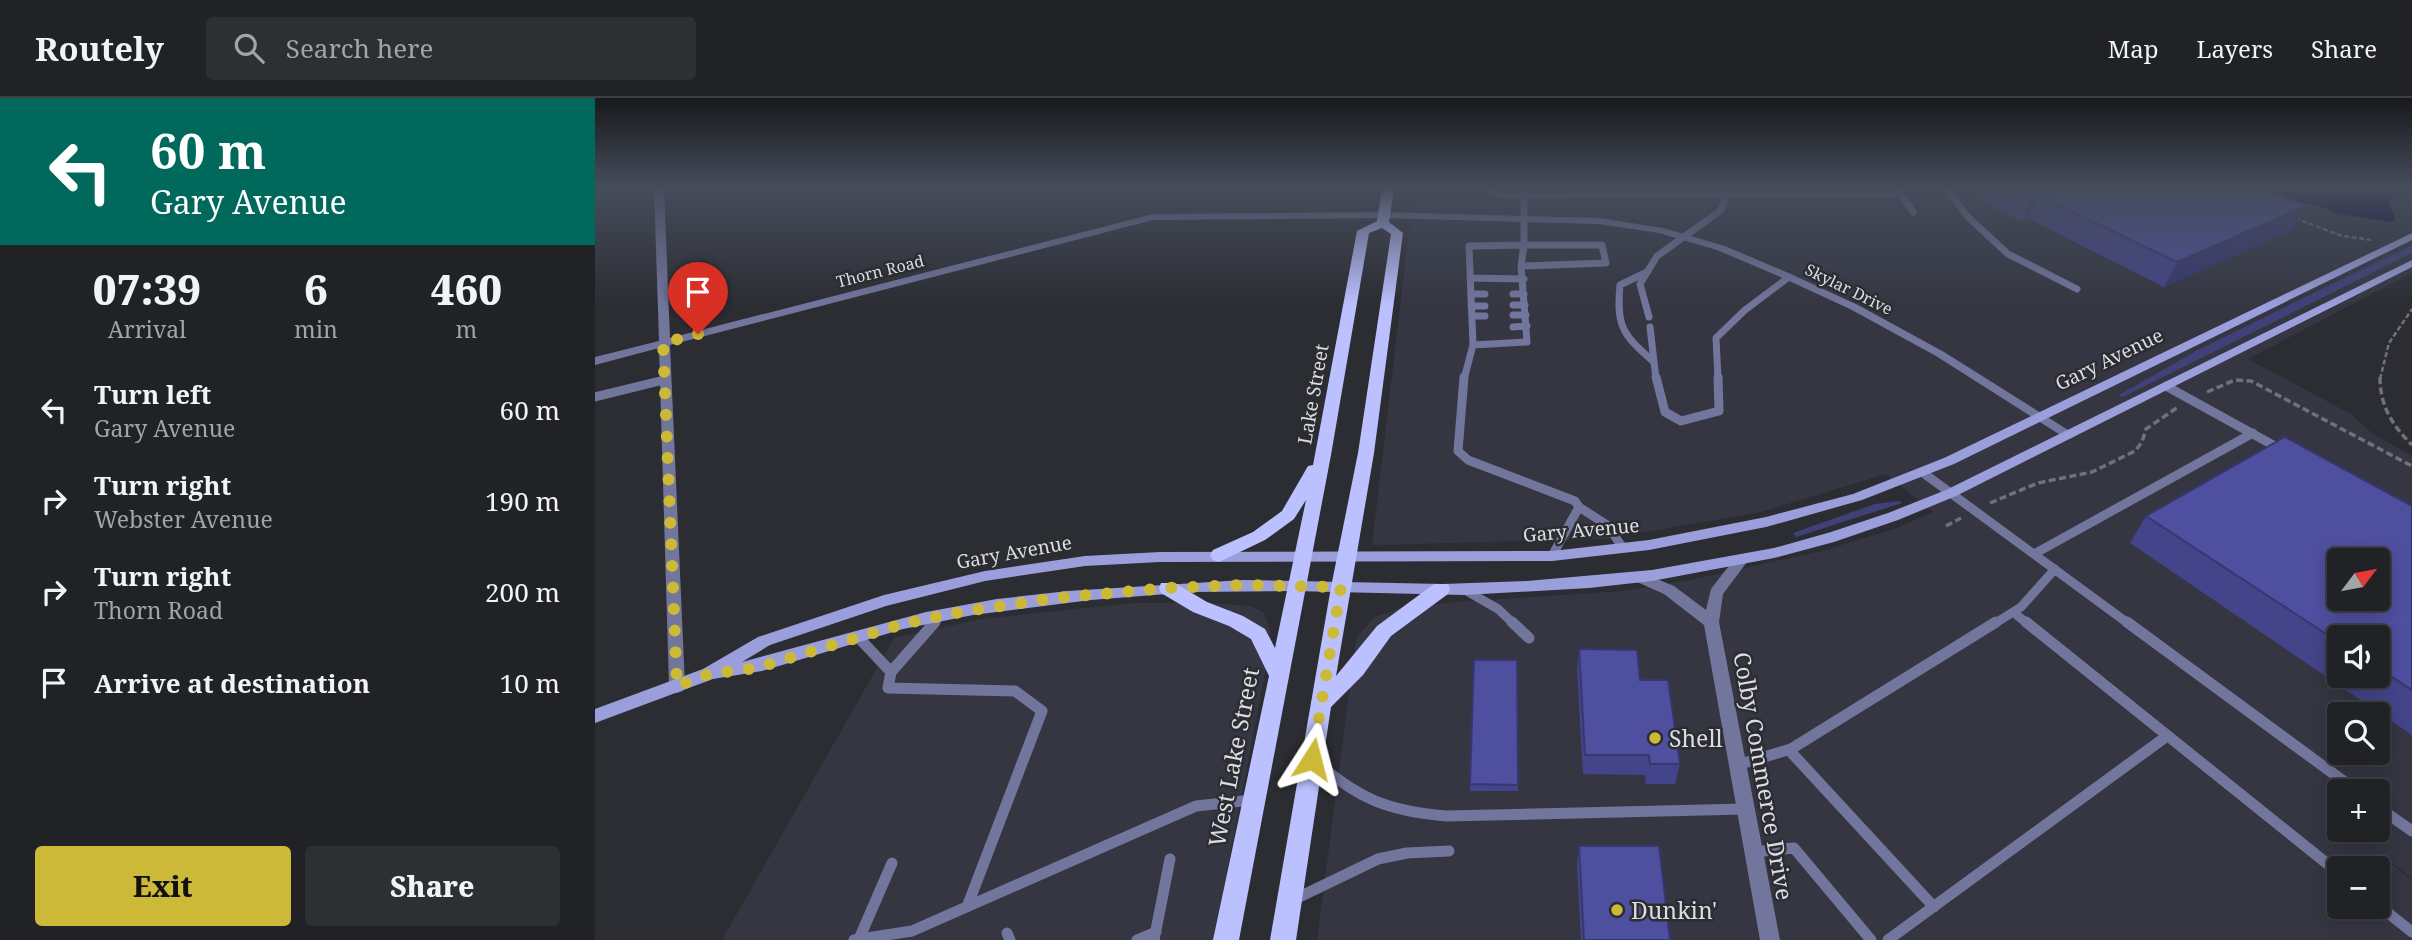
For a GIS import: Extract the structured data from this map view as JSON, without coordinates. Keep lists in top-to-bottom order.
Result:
{
  "streets": {
    "main road": ["Gary Avenue", "Lake Street", "West Lake Street"],
    "street": ["Thorn Road", "Skylar Drive", "Colby Commerce Drive"]
  },
  "crossings": [
    ["Skylar Drive", "Gary Avenue"],
    ["Gary Avenue", "Lake Street"],
    ["Gary Avenue", "West Lake Street"],
    ["Gary Avenue", "Colby Commerce Drive"],
    ["Lake Street", "West Lake Street"]
  ],
  "places": ["Shell", "Dunkin'"],
  "north": "top right",
  "page": {
    "header": "Routely",
    "search": "Search here",
    "nav": ["Map", "Layers", "Share"],
    "turn": ["60 m", "Gary Avenue"],
    "eta": [
      "07:39",
      "Arrival",
      "6",
      "min",
      "460",
      "m"
    ],
    "list": [
      {
        "name": "Turn left",
        "note": "Gary Avenue",
        "value": "60 m"
      },
      {
        "name": "Turn right",
        "note": "Webster Avenue",
        "value": "190 m"
      },
      {
        "name": "Turn right",
        "note": "Thorn Road",
        "value": "200 m"
      },
      {
        "name": "Arrive at destination",
        "value": "10 m"
      }
    ],
    "map_buttons": ["+", "−"],
    "buttons": ["Exit", "Share"]
  }
}
